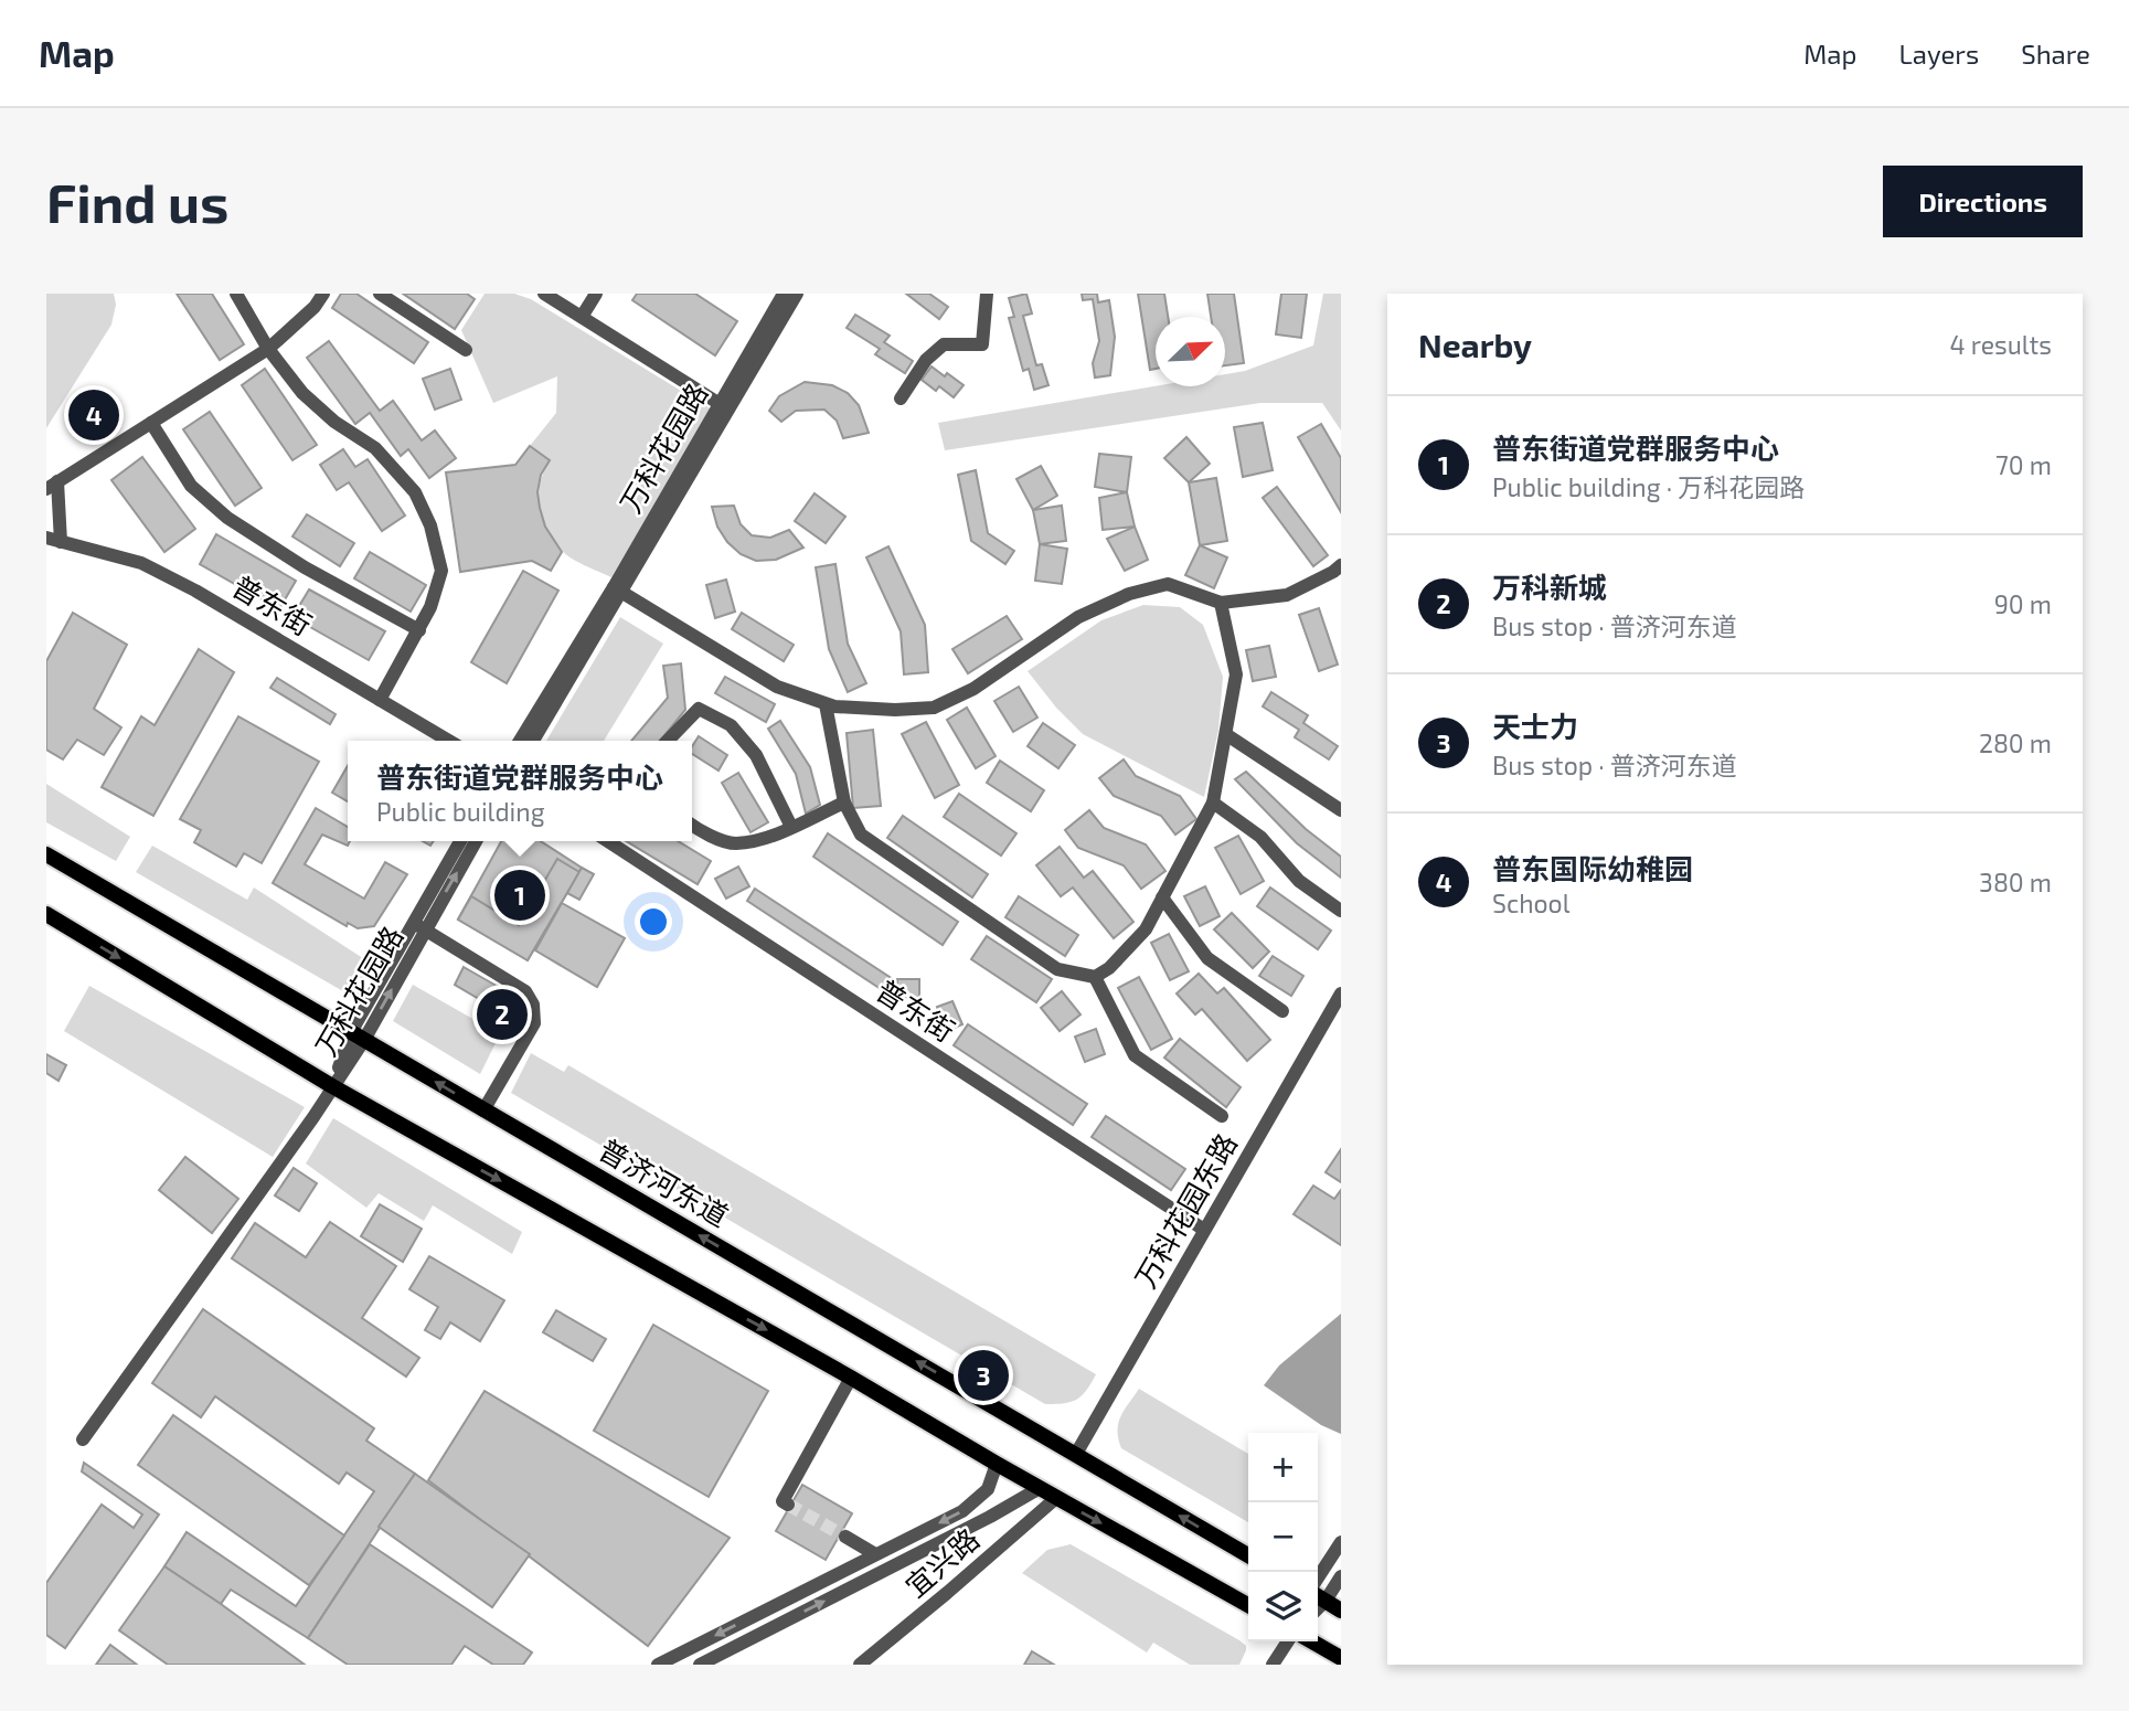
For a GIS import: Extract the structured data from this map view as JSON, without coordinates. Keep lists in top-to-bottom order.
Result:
{
  "streets": {
    "main road": ["普济河东道"],
    "street": [
      "万科花园路",
      "普东街",
      "万科花园东路",
      "宜兴路"
    ]
  },
  "crossings": [
    ["万科花园路", "普济河东道"],
    ["普东街", "万科花园东路"],
    ["普济河东道", "万科花园东路"]
  ],
  "north": "top right",
  "page": {
    "header": "Map",
    "nav": ["Map", "Layers", "Share"],
    "buttons": "Directions",
    "title": "Find us",
    "heading": ["Nearby", "4 results"],
    "pins": [
      "4",
      "1",
      "2",
      "3"
    ],
    "list": [
      {
        "mark": "1",
        "name": "普东街道党群服务中心",
        "note": "Public building · 万科花园路",
        "value": "70 m"
      },
      {
        "mark": "2",
        "name": "万科新城",
        "note": "Bus stop · 普济河东道",
        "value": "90 m"
      },
      {
        "mark": "3",
        "name": "天士力",
        "note": "Bus stop · 普济河东道",
        "value": "280 m"
      },
      {
        "mark": "4",
        "name": "普东国际幼稚园",
        "note": "School",
        "value": "380 m"
      }
    ],
    "popup": ["普东街道党群服务中心", "Public building"],
    "map_buttons": ["+", "−"]
  }
}
